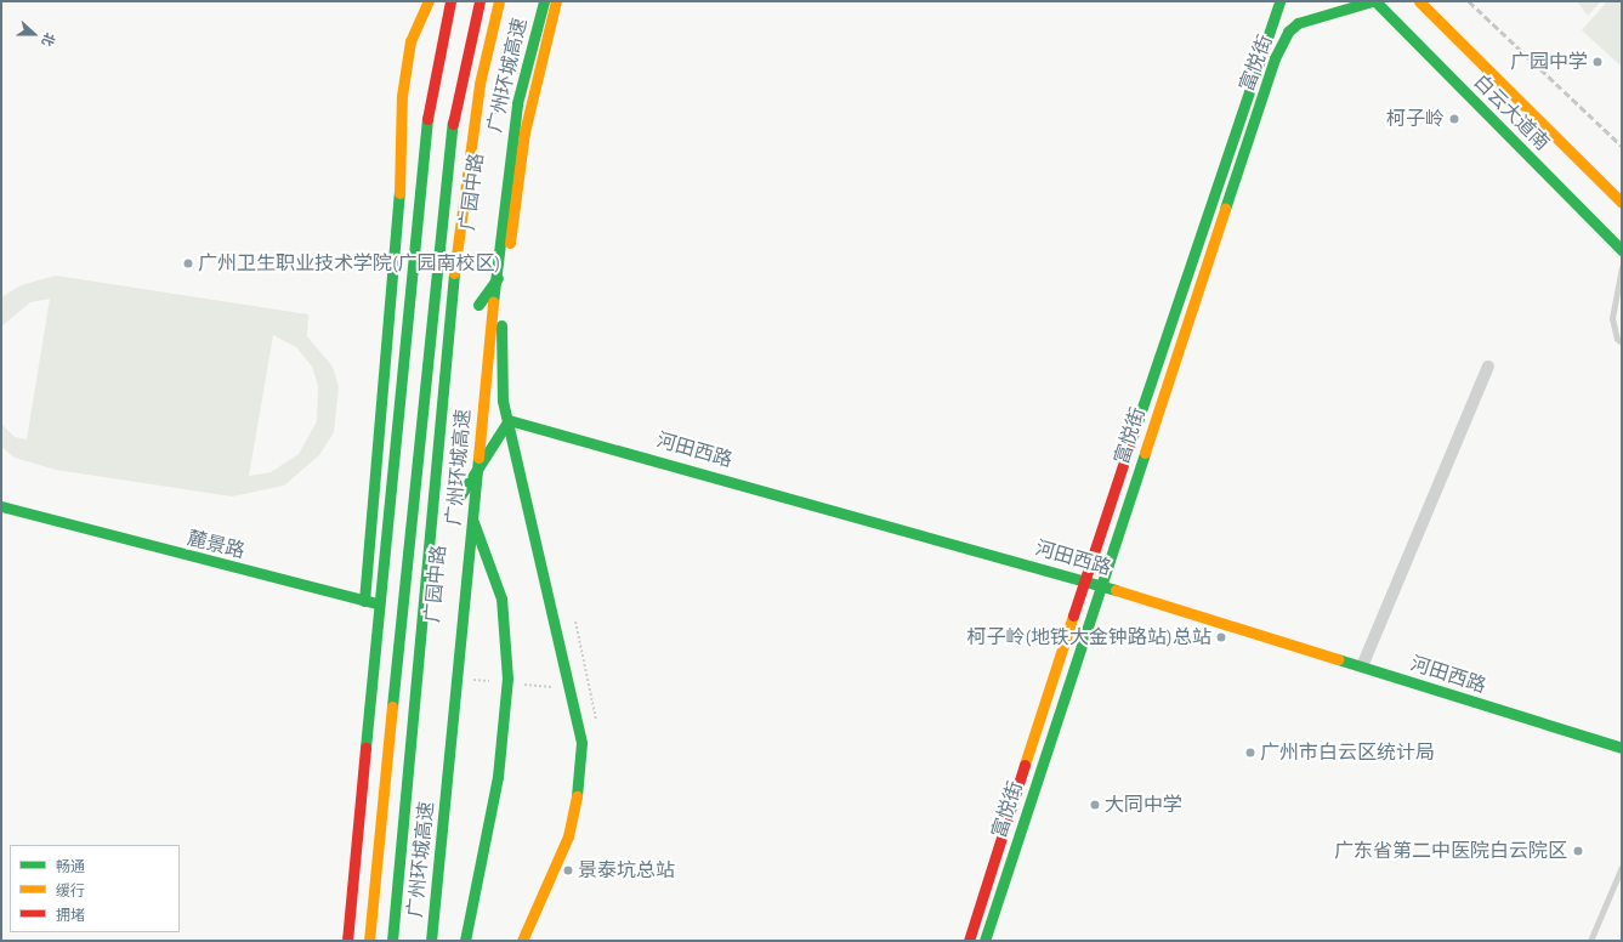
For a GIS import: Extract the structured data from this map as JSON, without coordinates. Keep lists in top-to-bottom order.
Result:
{
  "streets": {
    "main road": [
      "富悦街",
      "广州环城高速",
      "白云大道南",
      "广园中路",
      "河田西路",
      "麓景路"
    ]
  },
  "crossings": [
    ["富悦街", "白云大道南"],
    ["富悦街", "河田西路"],
    ["广州环城高速", "广园中路"],
    ["广园中路", "麓景路"]
  ],
  "places": [
    "广园中学",
    "柯子岭",
    "广州卫生职业技术学院(广园南校区)",
    "柯子岭(地铁大金钟路站)总站",
    "广州市白云区统计局",
    "大同中学",
    "广东省第二中医院白云院区",
    "景泰坑总站"
  ],
  "legend": ["畅通", "缓行", "拥堵"],
  "north": "right"
}
